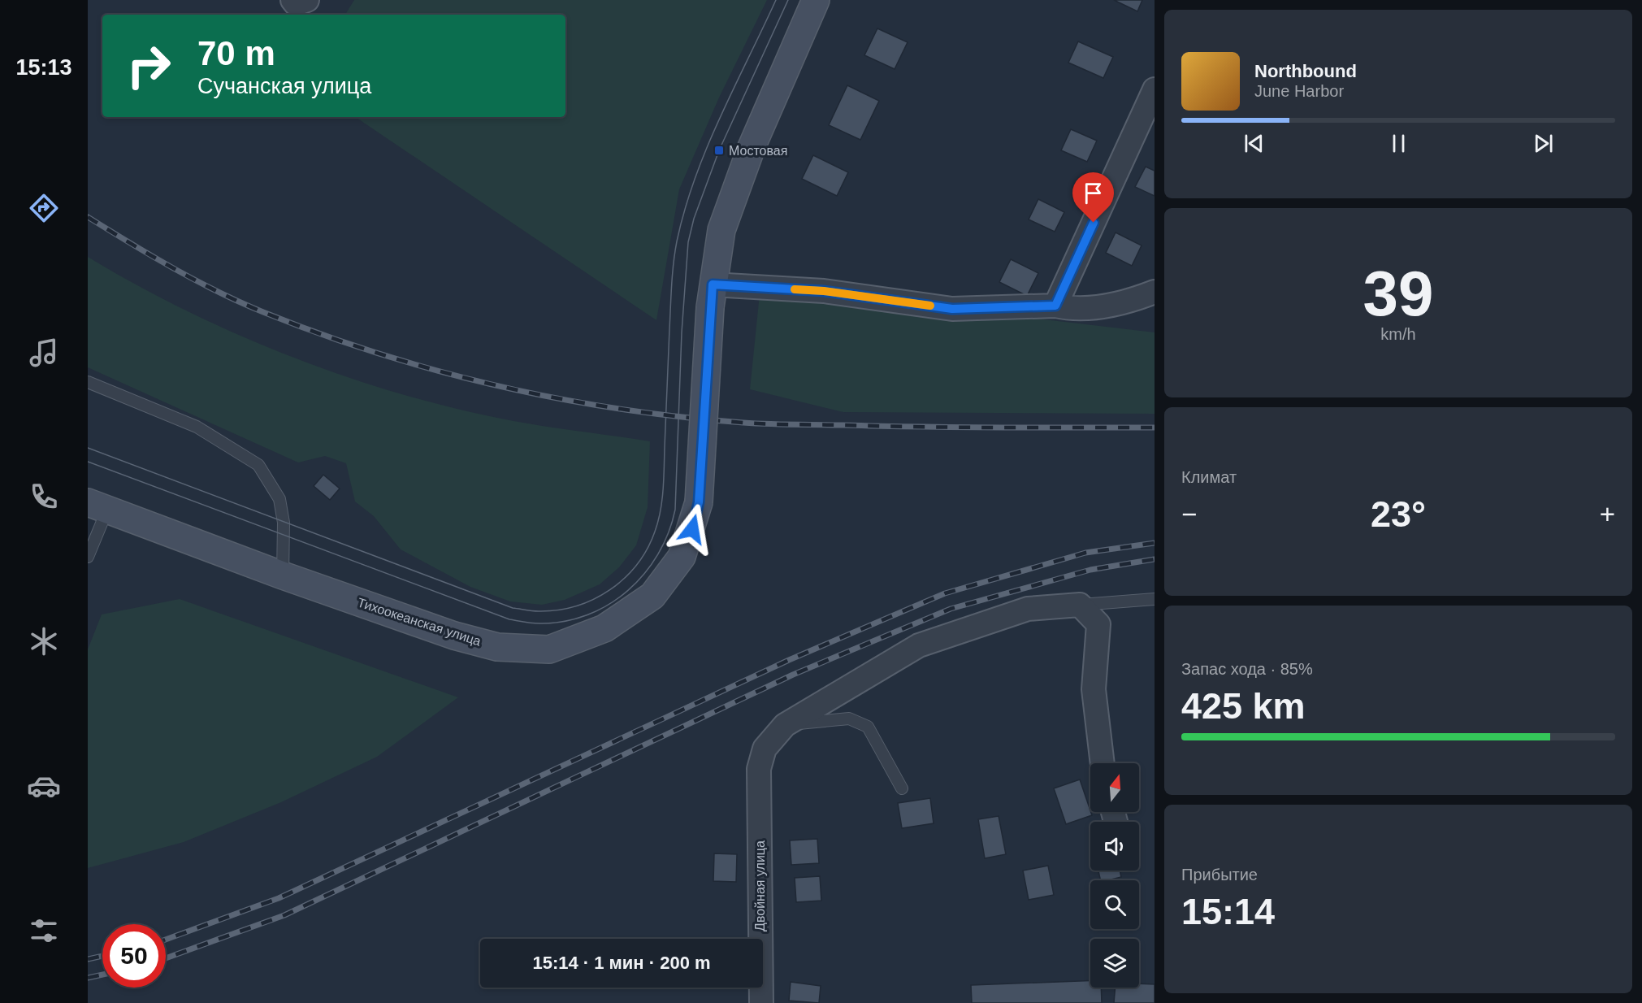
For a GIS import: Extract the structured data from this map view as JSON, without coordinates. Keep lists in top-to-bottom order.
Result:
{
  "streets": {
    "main road": ["Тихоокеанская улица"],
    "street": ["Двойная улица"]
  },
  "places": {
    "transit": ["Мостовая"]
  },
  "north": "top",
  "page": {
    "tabs": "15:13",
    "turn": ["70 m", "Сучанская улица"],
    "song": ["Northbound", "June Harbor"],
    "tile": [
      ["39", "km/h"],
      "Климат",
      ["Запас хода · 85%", "425 km"],
      ["Прибытие", "15:14"]
    ],
    "heat": ["−", "23°", "+"],
    "limit": "50",
    "trip": "15:14 · 1 мин · 200 m"
  }
}
